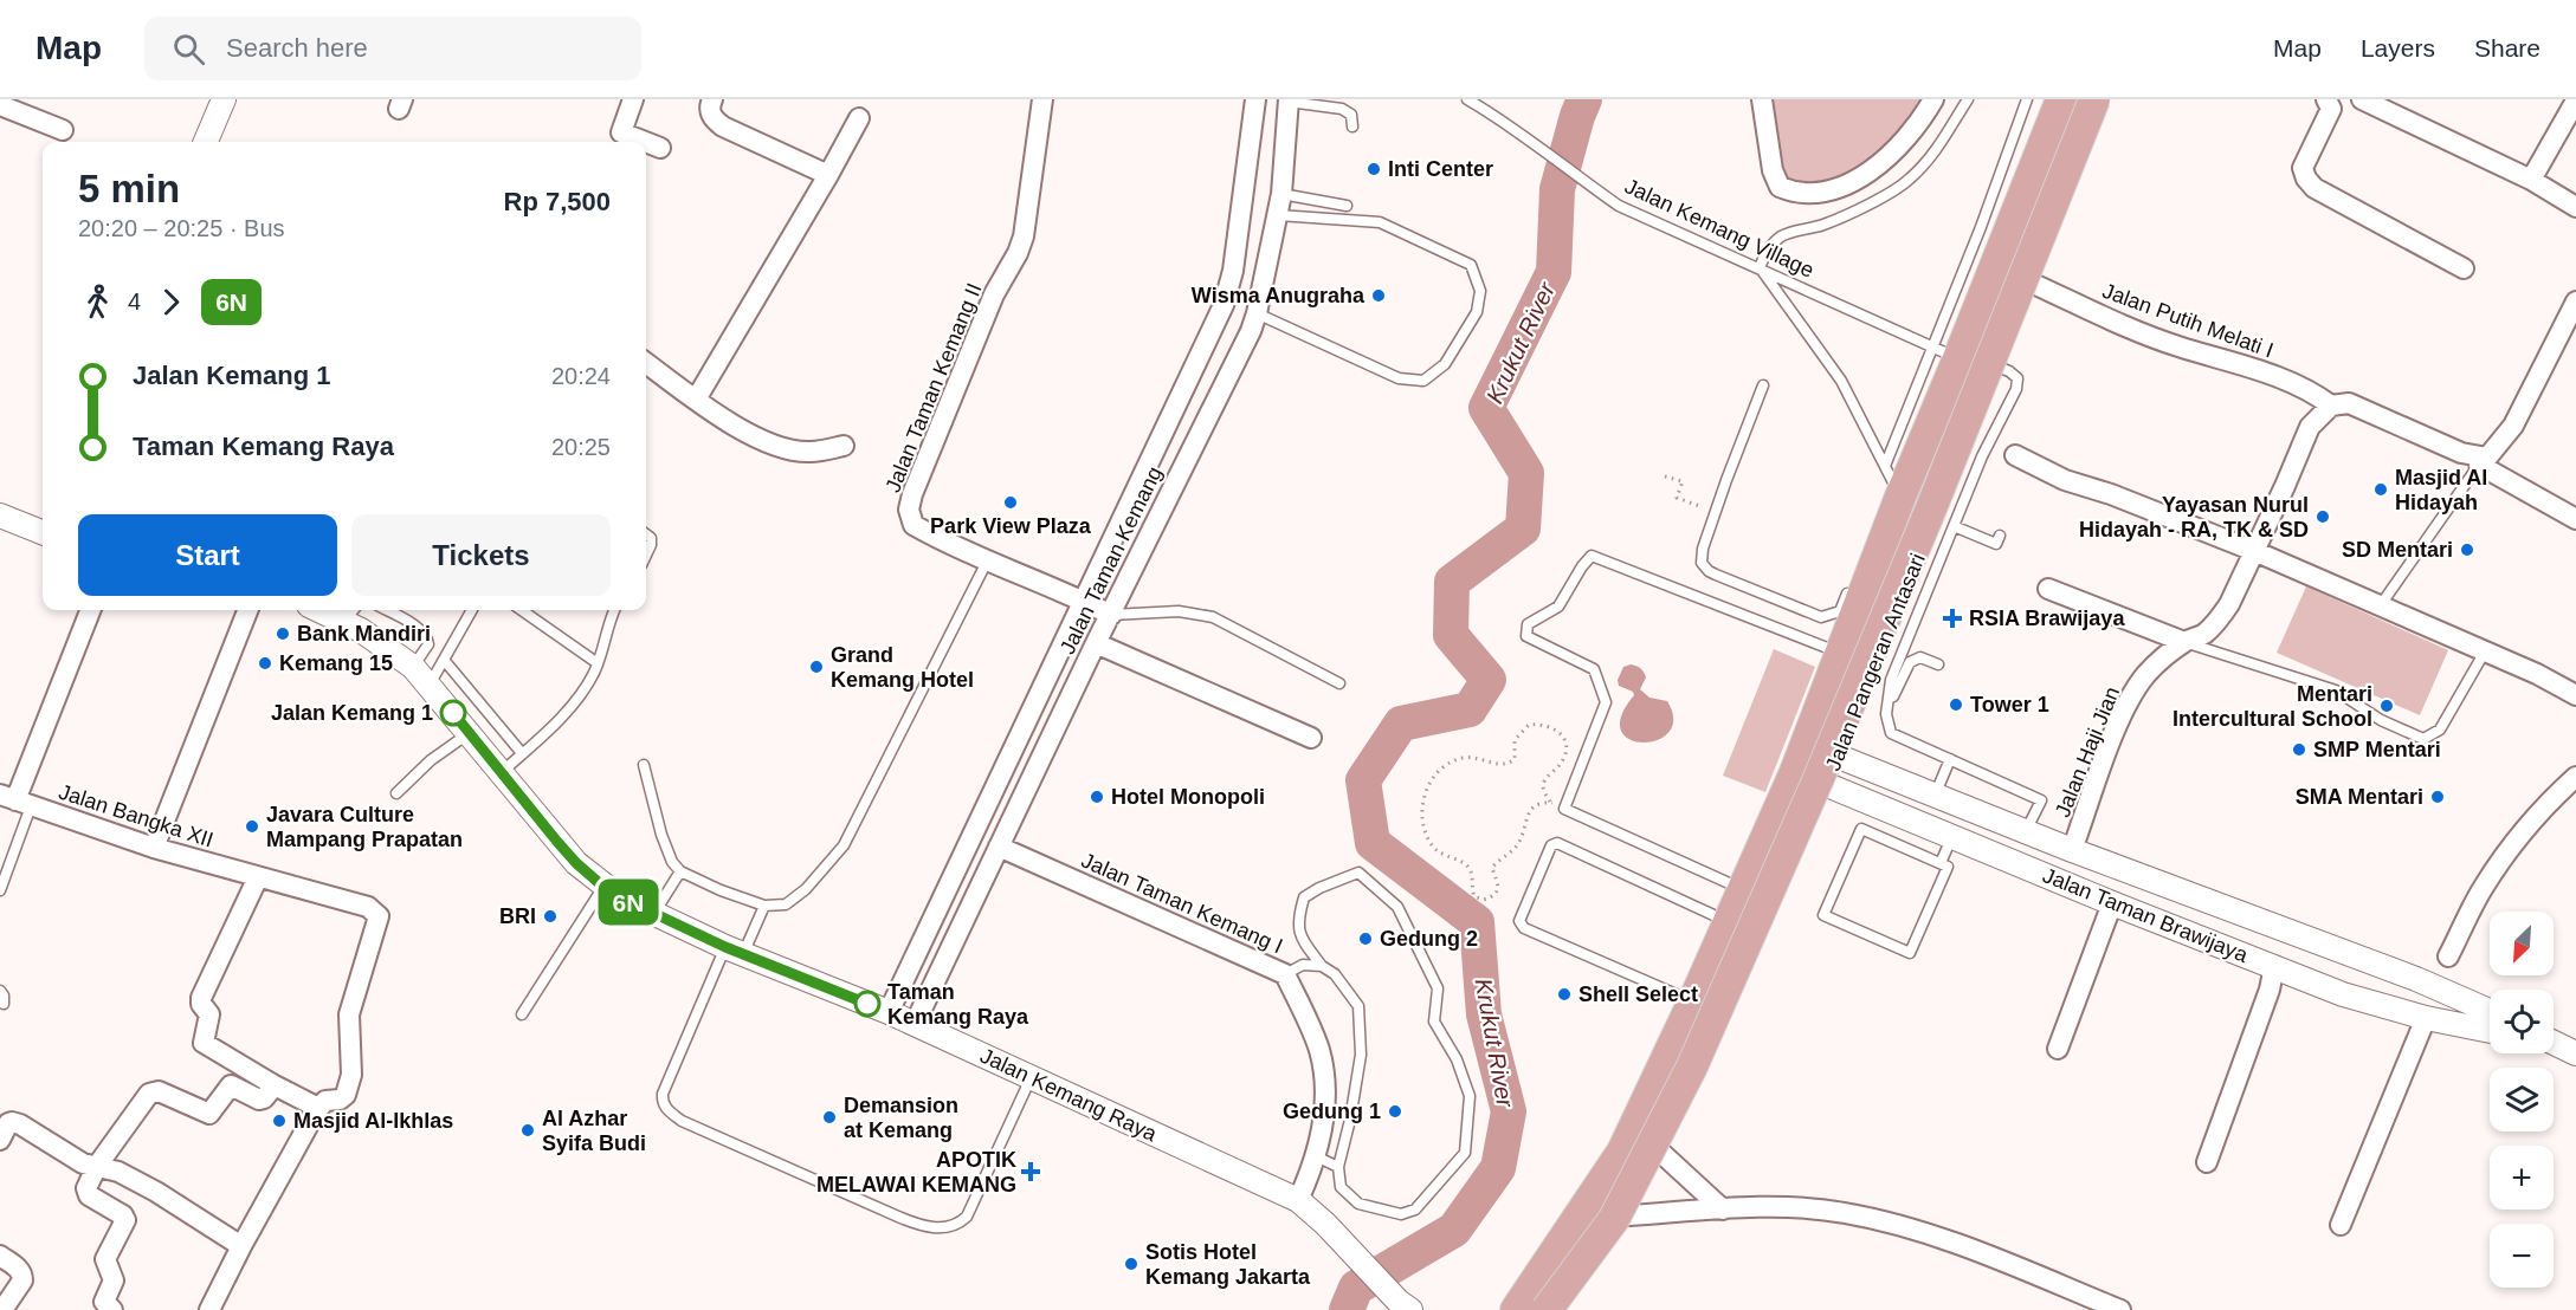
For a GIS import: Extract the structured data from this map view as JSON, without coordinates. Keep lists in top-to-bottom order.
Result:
{
  "streets": {
    "main road": ["Jalan Pangeran Antasari"],
    "street": [
      "Jalan Putih Melati I",
      "Jalan Taman Kemang II",
      "Jalan Taman Kemang",
      "Jalan Haji Jian",
      "Jalan Bangka XII",
      "Jalan Taman Kemang I",
      "Jalan Taman Brawijaya",
      "Jalan Kemang Raya"
    ],
    "lane": ["Jalan Kemang Village"]
  },
  "crossings": [
    ["Jalan Kemang Village", "Jalan Pangeran Antasari"],
    ["Jalan Putih Melati I", "Jalan Pangeran Antasari"],
    ["Jalan Putih Melati I", "Jalan Haji Jian"],
    ["Jalan Taman Kemang II", "Jalan Taman Kemang"],
    ["Jalan Taman Kemang", "Jalan Taman Kemang I"],
    ["Jalan Taman Kemang", "Jalan Kemang Raya"],
    ["Jalan Pangeran Antasari", "Jalan Taman Brawijaya"],
    ["Jalan Haji Jian", "Jalan Taman Brawijaya"],
    ["Jalan Taman Kemang I", "Jalan Kemang Raya"]
  ],
  "water": ["Krukut River"],
  "places": {
    "other": [
      "Inti Center",
      "Wisma Anugraha",
      "Masjid Al Hidayah",
      "Park View Plaza",
      "Yayasan Nurul Hidayah - RA, TK & SD",
      "SD Mentari",
      "Bank Mandiri",
      "Kemang 15",
      "Grand Kemang Hotel",
      "Tower 1",
      "Mentari Intercultural School",
      "Jalan Kemang 1",
      "SMP Mentari",
      "Hotel Monopoli",
      "SMA Mentari",
      "Javara Culture Mampang Prapatan",
      "BRI",
      "Gedung 2",
      "Shell Select",
      "Taman Kemang Raya",
      "Gedung 1",
      "Demansion at Kemang",
      "Masjid Al-Ikhlas",
      "Al Azhar Syifa Budi",
      "Sotis Hotel Kemang Jakarta"
    ],
    "health": ["RSIA Brawijaya", "APOTIK MELAWAI KEMANG"]
  },
  "lines": ["bus line 6N"],
  "north": "bottom left",
  "page": {
    "header": "Map",
    "search": "Search here",
    "nav": ["Map", "Layers", "Share"],
    "on_map": "6N",
    "heading": ["5 min", "20:20 – 20:25 · Bus", "Rp 7,500"],
    "legs": ["4", "6N"],
    "list": [
      {
        "name": "Jalan Kemang 1",
        "value": "20:24"
      },
      {
        "name": "Taman Kemang Raya",
        "value": "20:25"
      }
    ],
    "buttons": ["Start", "Tickets"],
    "map_buttons": ["+", "−"]
  }
}
